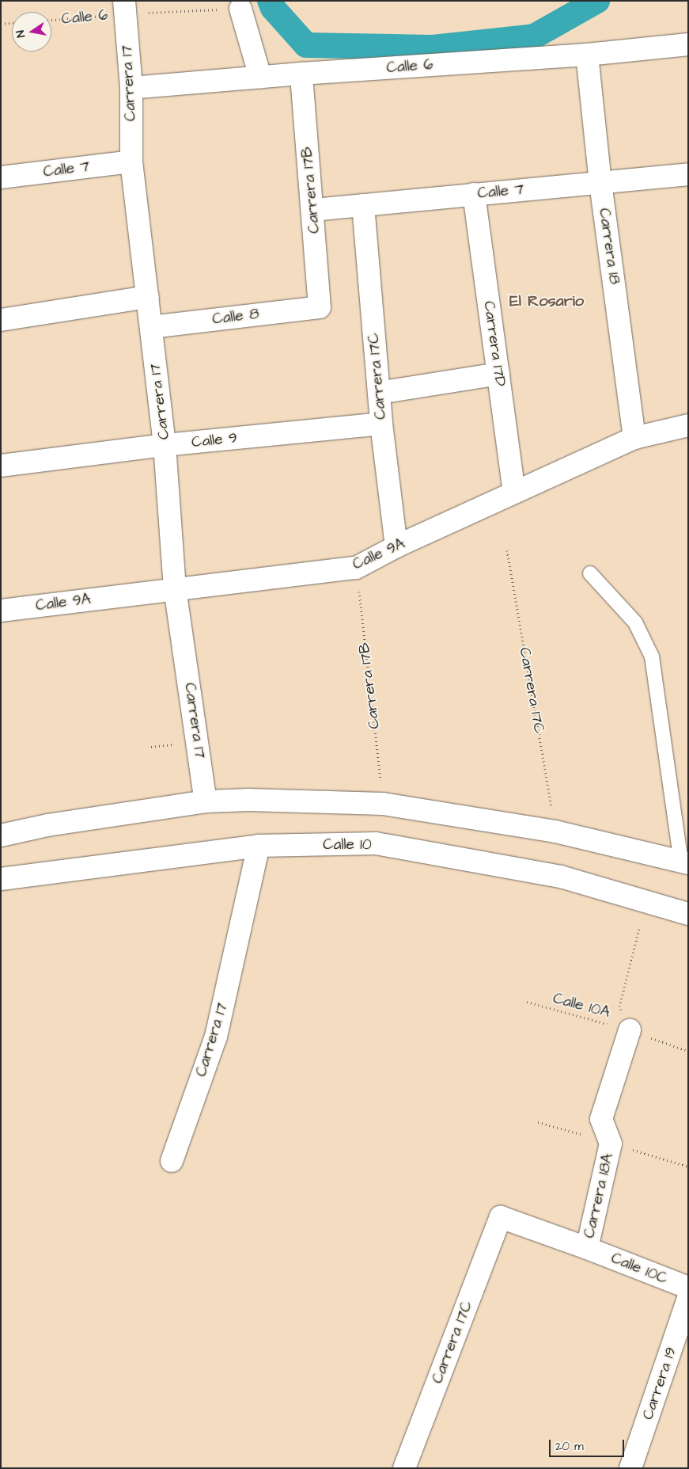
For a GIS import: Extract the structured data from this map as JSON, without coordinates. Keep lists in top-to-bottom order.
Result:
{
  "streets": {
    "street": [
      "Calle 6",
      "Carrera 17",
      "Calle 7",
      "Carrera 17B",
      "Carrera 18",
      "Calle 8",
      "Carrera 17D",
      "Carrera 17C",
      "Calle 9",
      "Calle 9A",
      "Calle 10",
      "Carrera 18A",
      "Calle 10C",
      "Carrera 19"
    ],
    "path": ["Calle 10A"]
  },
  "crossings": [
    ["Calle 6", "Carrera 17"],
    ["Calle 6", "Carrera 17B"],
    ["Calle 6", "Carrera 18"],
    ["Carrera 17", "Calle 7"],
    ["Carrera 17", "Calle 8"],
    ["Carrera 17", "Calle 9"],
    ["Carrera 17", "Calle 9A"],
    ["Carrera 17", "Calle 10"],
    ["Calle 7", "Carrera 17B"],
    ["Calle 7", "Carrera 18"],
    ["Calle 7", "Carrera 17D"],
    ["Calle 7", "Carrera 17C"],
    ["Carrera 17B", "Calle 8"],
    ["Carrera 17B", "Calle 9A"],
    ["Carrera 18", "Calle 9A"],
    ["Carrera 17D", "Calle 9A"],
    ["Carrera 17C", "Calle 9"],
    ["Carrera 17C", "Calle 9A"],
    ["Carrera 17C", "Calle 10C"],
    ["Calle 10A", "Carrera 18A"],
    ["Carrera 18A", "Calle 10C"]
  ],
  "districts": ["El Rosario"],
  "scale_bar": "20 m",
  "north": "left"
}
